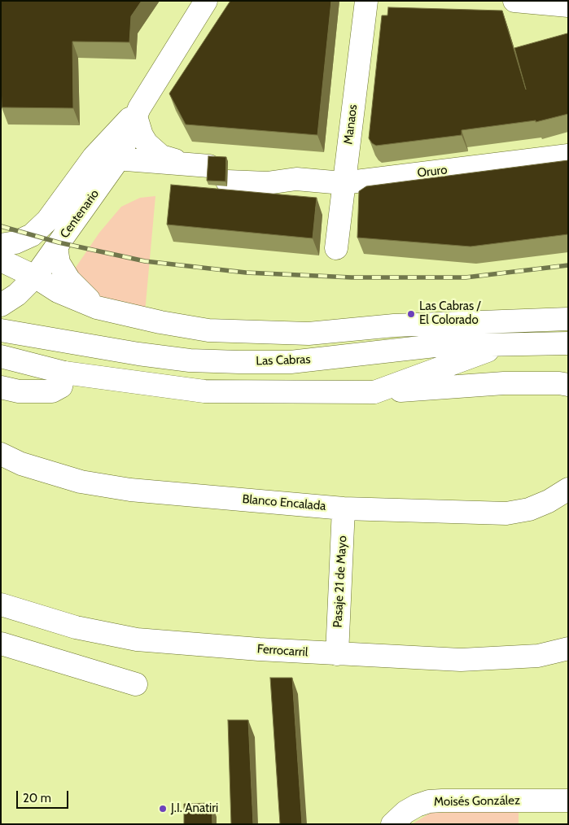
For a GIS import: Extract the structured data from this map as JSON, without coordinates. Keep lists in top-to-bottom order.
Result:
{
  "streets": {
    "street": [
      "Manaos",
      "Oruro",
      "Centenario",
      "Las Cabras",
      "Blanco Encalada",
      "Pasaje 21 de Mayo",
      "Ferrocarril",
      "Moisés González"
    ]
  },
  "crossings": [
    ["Manaos", "Oruro"],
    ["Oruro", "Centenario"],
    ["Blanco Encalada", "Pasaje 21 de Mayo"],
    ["Pasaje 21 de Mayo", "Ferrocarril"]
  ],
  "places": ["Las Cabras / El Colorado", "J.I. Anatiri"],
  "scale_bar": "20 m"
}
